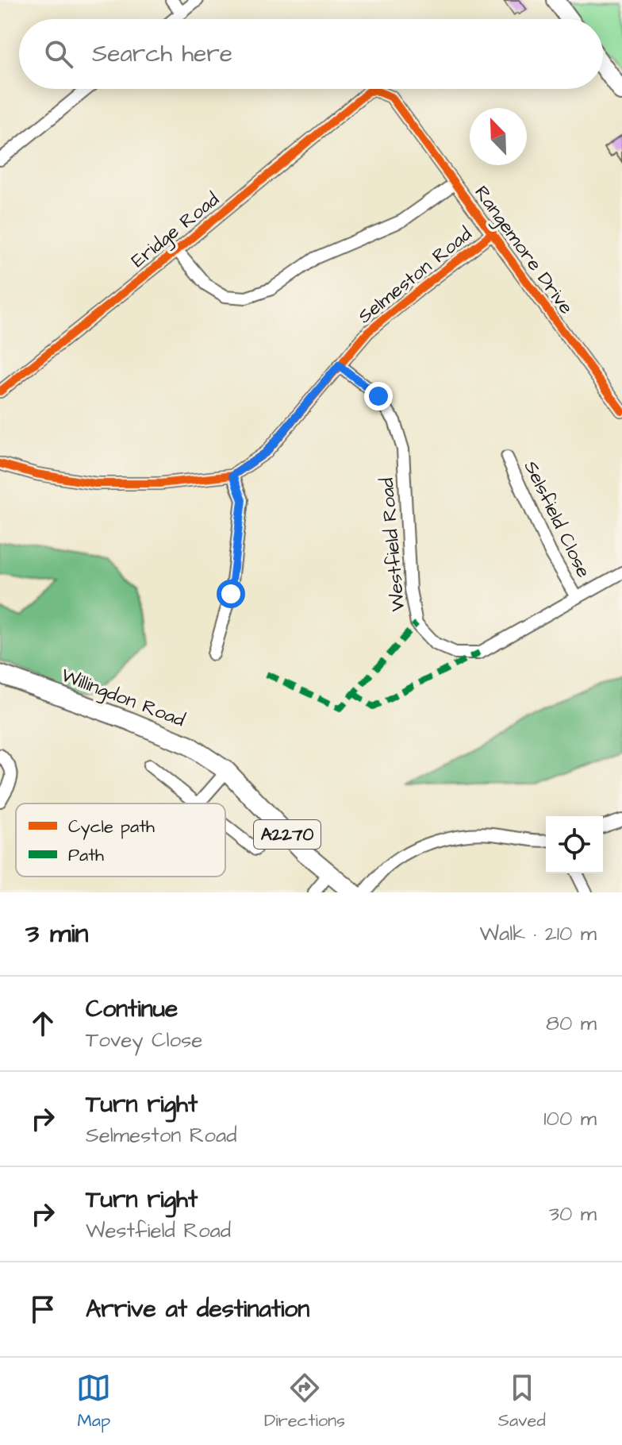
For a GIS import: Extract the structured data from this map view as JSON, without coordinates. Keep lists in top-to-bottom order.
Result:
{
  "streets": {
    "main road": ["Willingdon Road", "A2270"],
    "street": [
      "Eridge Road",
      "Rangemore Drive",
      "Selmeston Road",
      "Selsfield Close",
      "Westfield Road"
    ]
  },
  "crossings": [
    ["Eridge Road", "Rangemore Drive"],
    ["Rangemore Drive", "Selmeston Road"],
    ["Selmeston Road", "Westfield Road"],
    ["Selsfield Close", "Westfield Road"]
  ],
  "legend": ["Cycle path", "Path"],
  "north": "top left",
  "page": {
    "search": "Search here",
    "heading": ["3 min", "Walk · 210 m"],
    "list": [
      ["Continue", "Tovey Close", "80 m"],
      ["Turn right", "Selmeston Road", "100 m"],
      ["Turn right", "Westfield Road", "30 m"],
      "Arrive at destination"
    ],
    "nav": ["Map", "Directions", "Saved"]
  }
}
